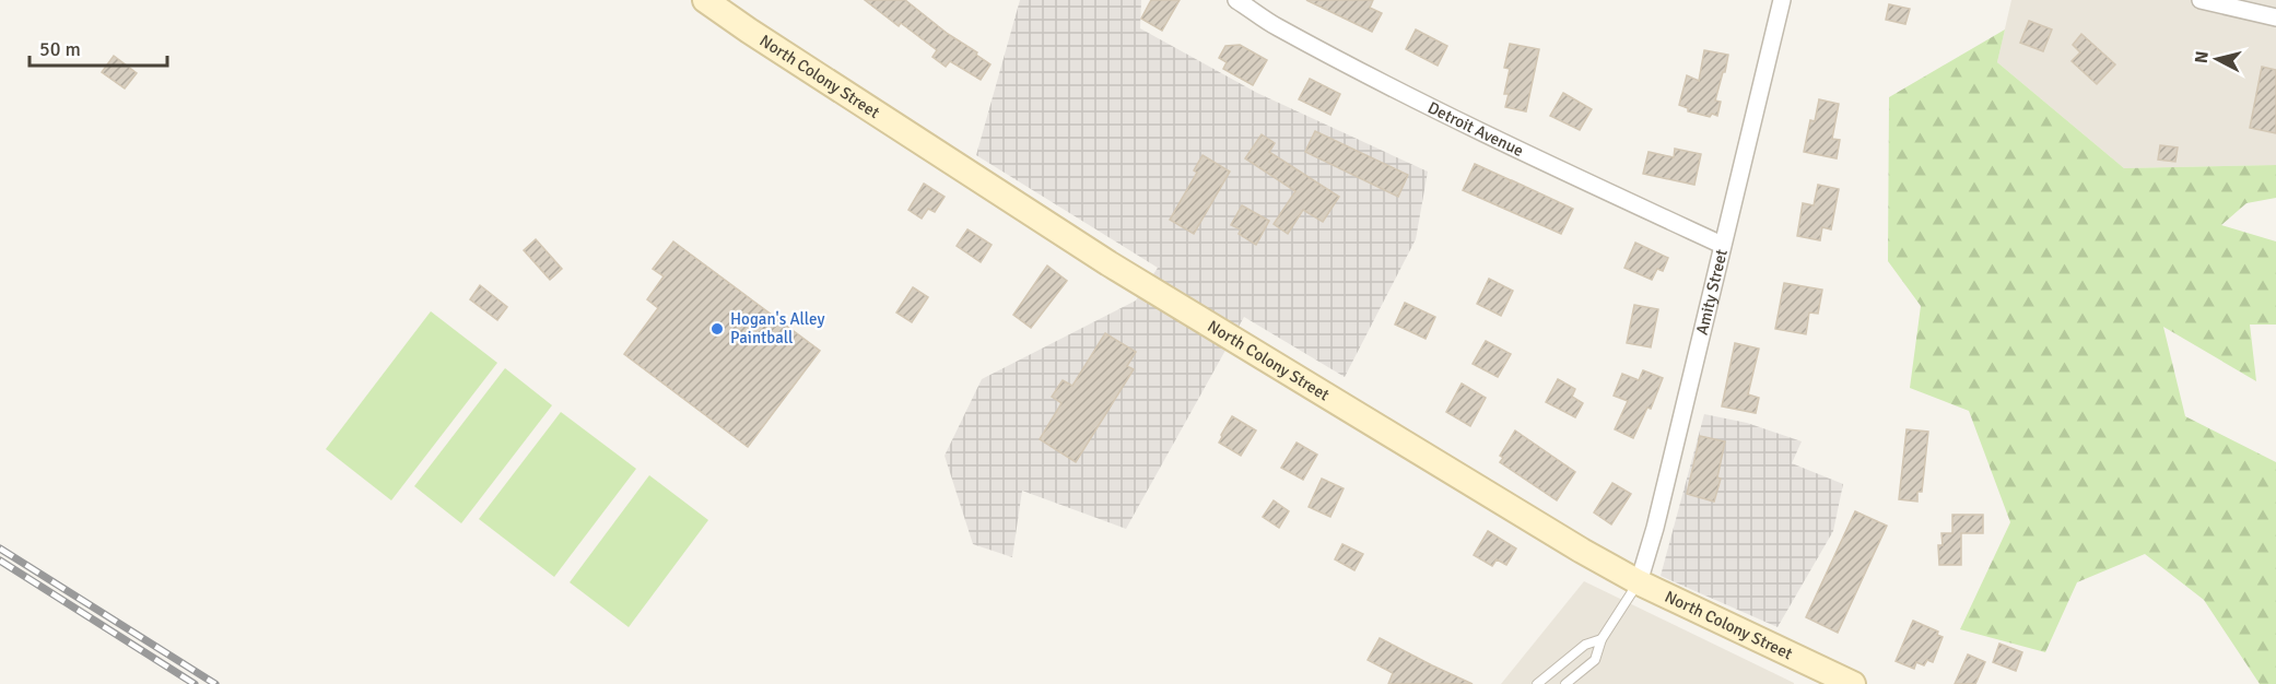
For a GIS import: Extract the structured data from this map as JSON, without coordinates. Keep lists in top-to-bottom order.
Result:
{
  "streets": {
    "main road": ["North Colony Street"],
    "street": ["Detroit Avenue", "Amity Street"]
  },
  "crossings": [
    ["North Colony Street", "Amity Street"],
    ["Detroit Avenue", "Amity Street"]
  ],
  "places": ["Hogan's Alley Paintball"],
  "scale_bar": "50 m",
  "north": "left"
}
